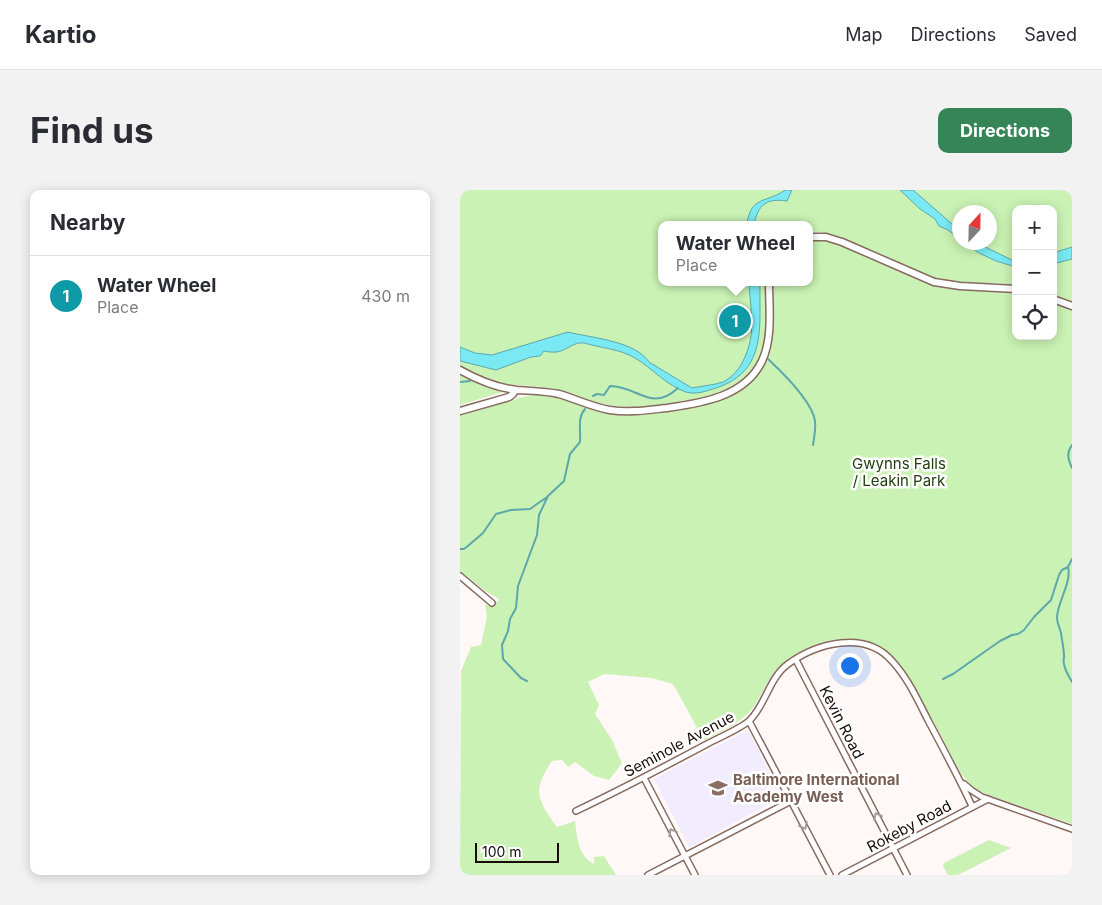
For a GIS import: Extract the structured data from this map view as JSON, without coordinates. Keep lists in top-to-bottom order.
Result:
{
  "streets": {
    "street": ["Kevin Road", "Seminole Avenue", "Rokeby Road"]
  },
  "crossings": [
    ["Kevin Road", "Seminole Avenue"],
    ["Kevin Road", "Rokeby Road"],
    ["Seminole Avenue", "Rokeby Road"]
  ],
  "one_way": ["Kevin Road"],
  "parks": ["Gwynns Falls / Leakin Park"],
  "places": {
    "school or university": ["Baltimore International Academy West"]
  },
  "scale_bar": "100 m",
  "north": "top",
  "page": {
    "header": "Kartio",
    "nav": ["Map", "Directions", "Saved"],
    "buttons": "Directions",
    "title": "Find us",
    "heading": "Nearby",
    "map_buttons": ["+", "−"],
    "popup": ["Water Wheel", "Place"],
    "list": [
      {
        "mark": "1",
        "name": "Water Wheel",
        "note": "Place",
        "value": "430 m"
      }
    ],
    "pins": "1",
    "scale": "100 m"
  }
}
